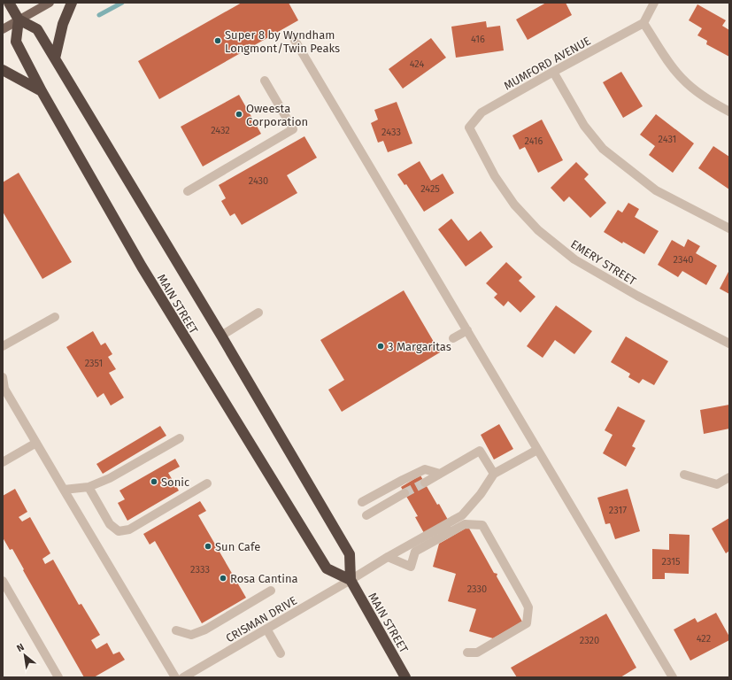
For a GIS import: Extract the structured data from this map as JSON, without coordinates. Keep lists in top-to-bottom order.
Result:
{
  "streets": {
    "highway": ["MAIN STREET"],
    "street": ["MUMFORD AVENUE", "EMERY STREET", "CRISMAN DRIVE"]
  },
  "crossings": [
    ["MUMFORD AVENUE", "EMERY STREET"],
    ["MAIN STREET", "CRISMAN DRIVE"]
  ],
  "places": [
    "Super 8 by Wyndham Longmont/Twin Peaks",
    "Oweesta Corporation",
    "3 Margaritas",
    "Sonic",
    "Sun Cafe",
    "Rosa Cantina"
  ],
  "house_numbers": [
    "416",
    "424",
    "2432",
    "2433",
    "2431",
    "2416",
    "2430",
    "2425",
    "2340",
    "2351",
    "2317",
    "2315",
    "2333",
    "2330",
    "422",
    "2320"
  ],
  "north": "top left"
}
